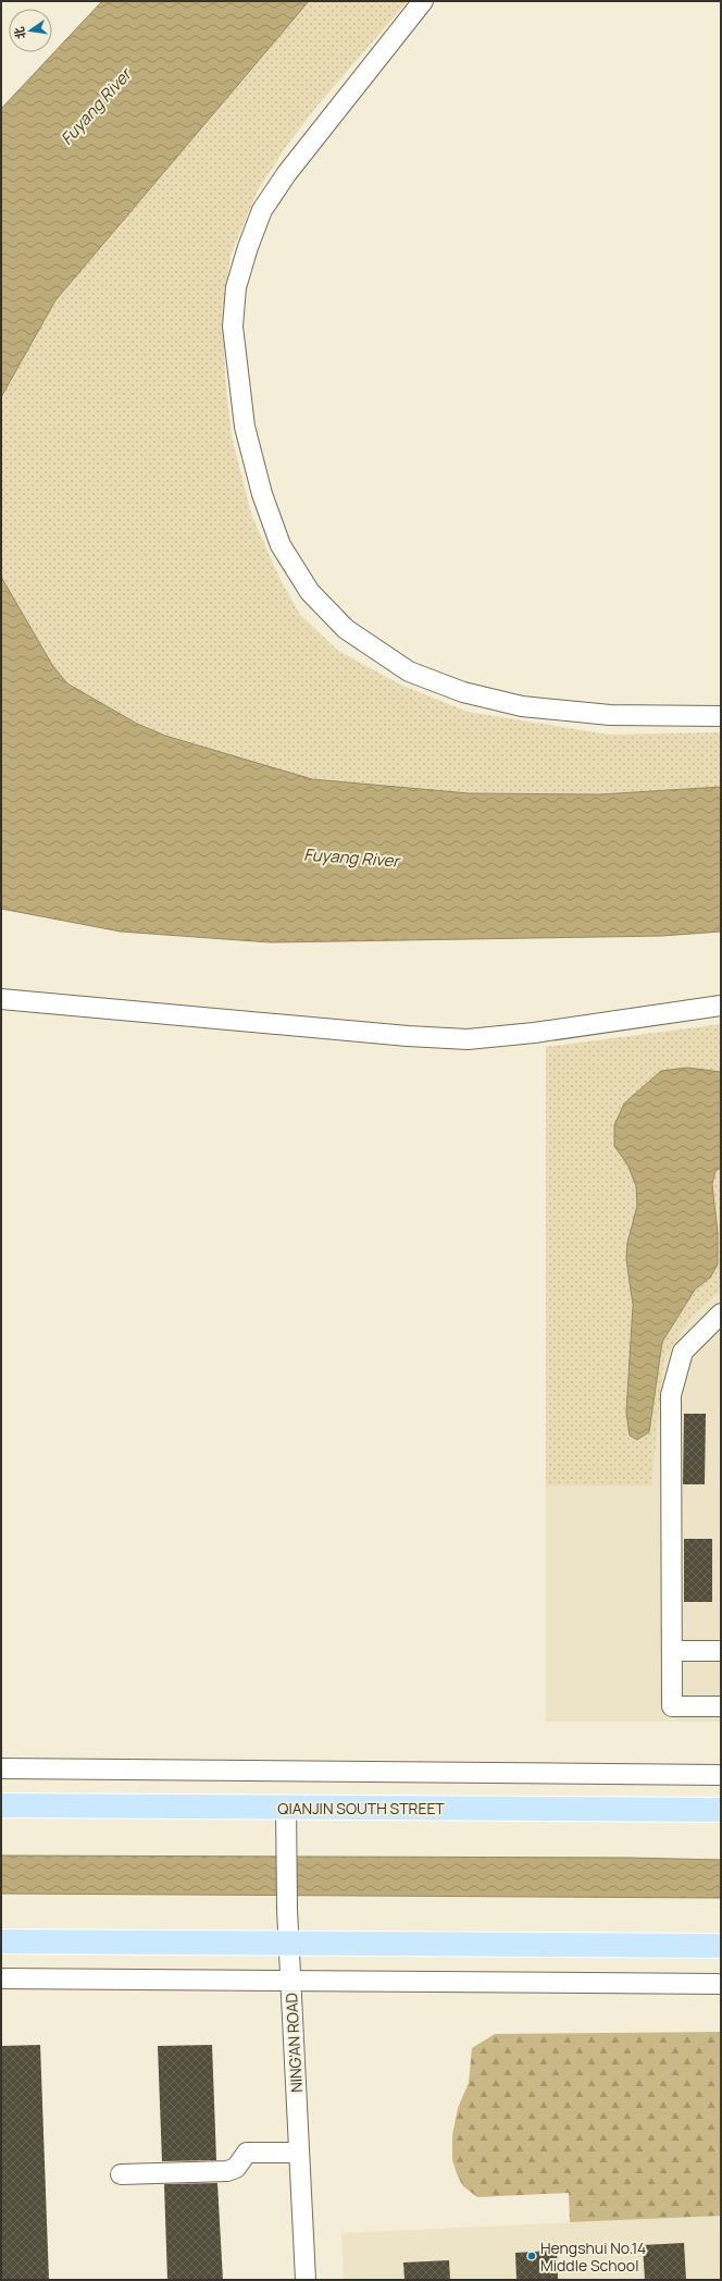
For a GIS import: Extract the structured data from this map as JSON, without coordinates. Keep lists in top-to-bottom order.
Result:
{
  "streets": {
    "main road": ["QIANJIN SOUTH STREET"],
    "street": ["NING'AN ROAD"]
  },
  "crossings": [
    ["QIANJIN SOUTH STREET", "NING'AN ROAD"]
  ],
  "water": ["Fuyang River"],
  "places": ["Hengshui No.14 Middle School"],
  "north": "left"
}
